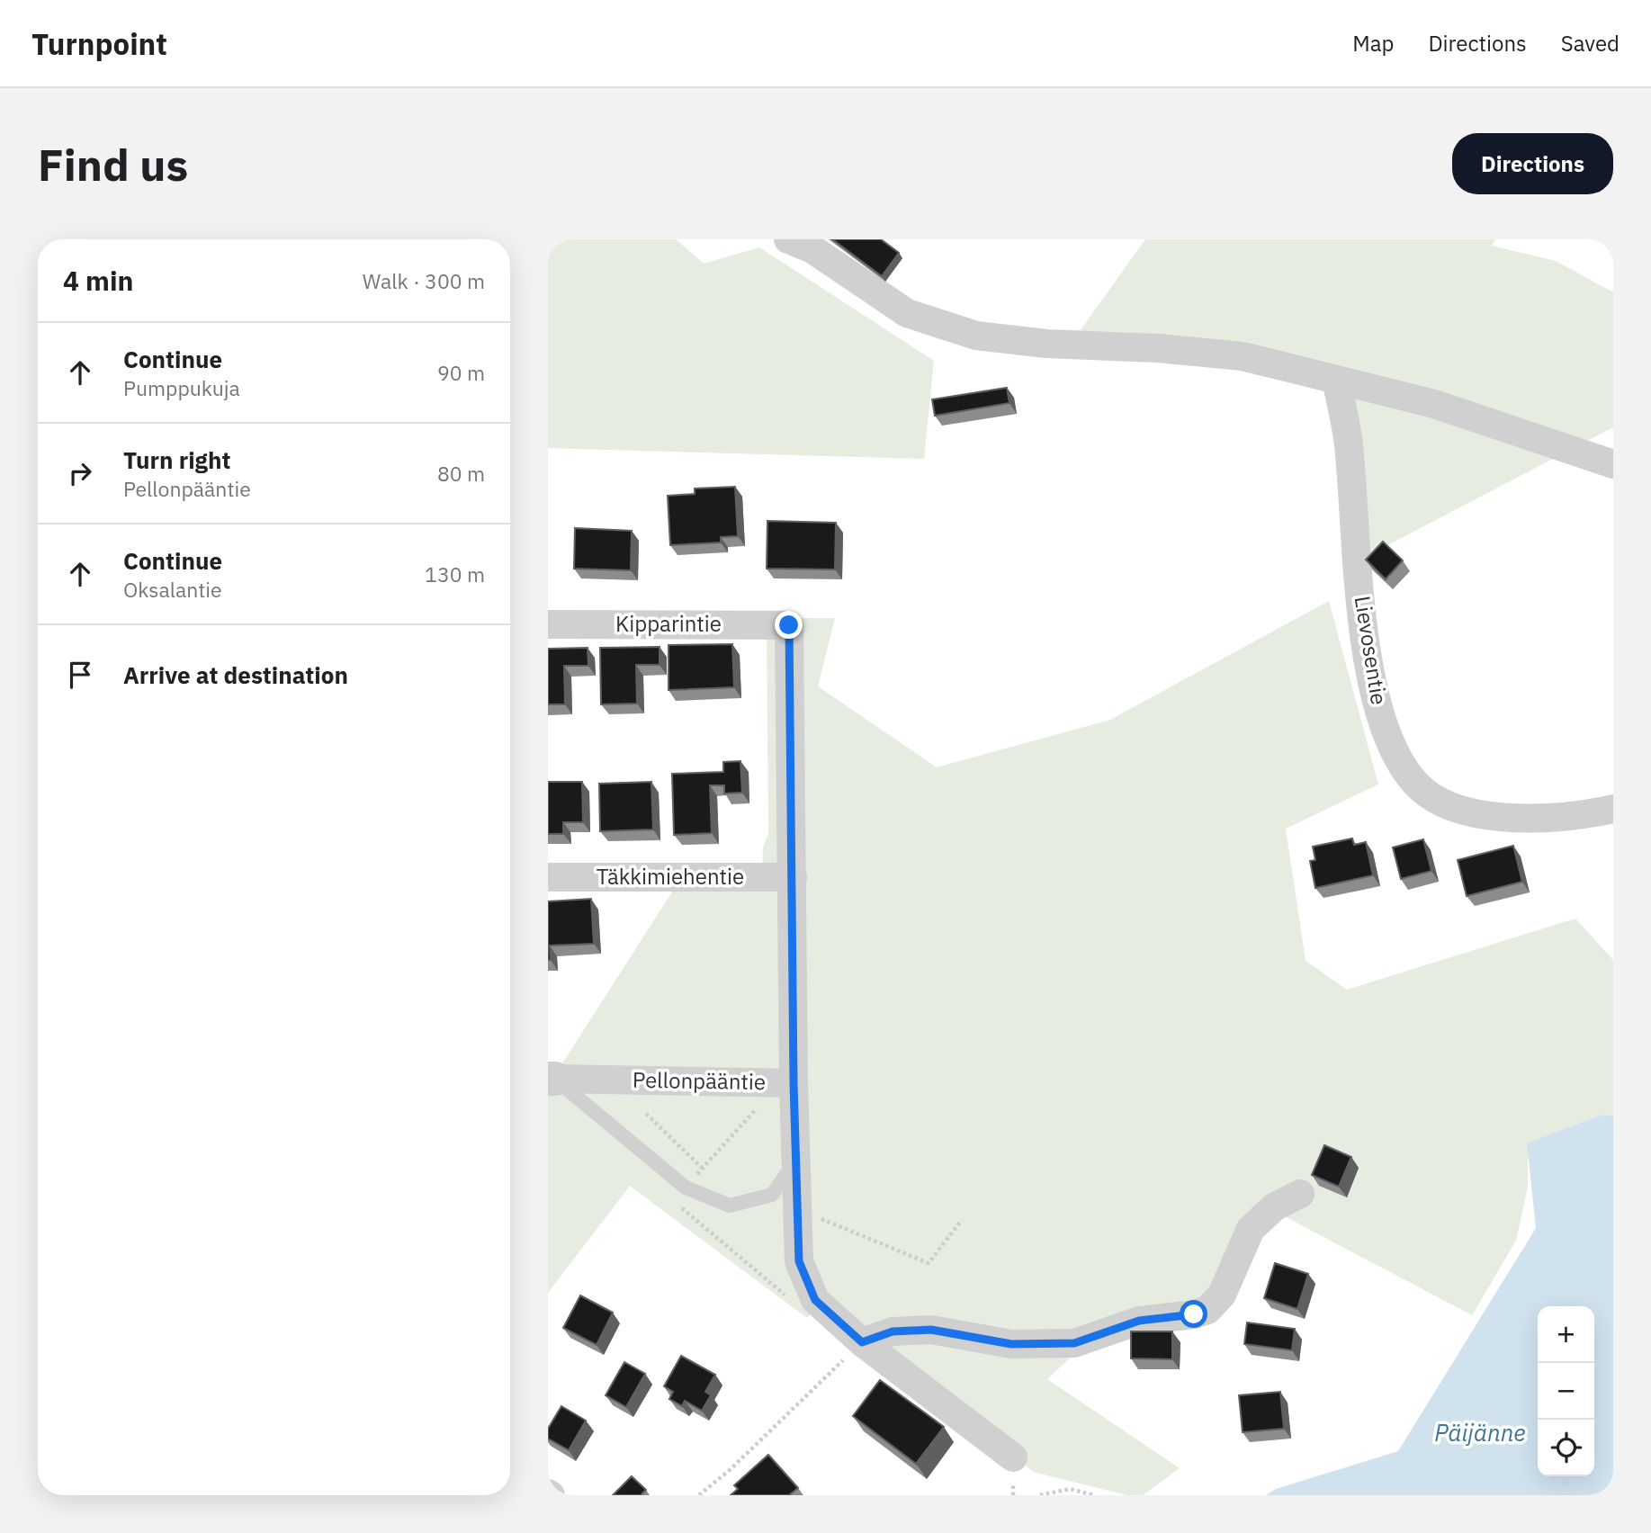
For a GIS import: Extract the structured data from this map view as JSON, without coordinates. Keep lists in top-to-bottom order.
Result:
{
  "streets": {
    "street": [
      "Kipparintie",
      "Lievosentie",
      "Täkkimiehentie",
      "Pellonpääntie"
    ]
  },
  "crossings": [
    ["Kipparintie", "Täkkimiehentie"]
  ],
  "water": ["Päijänne"],
  "page": {
    "header": "Turnpoint",
    "nav": ["Map", "Directions", "Saved"],
    "buttons": "Directions",
    "title": "Find us",
    "heading": ["4 min", "Walk · 300 m"],
    "list": [
      ["Continue", "Pumppukuja", "90 m"],
      ["Turn right", "Pellonpääntie", "80 m"],
      ["Continue", "Oksalantie", "130 m"],
      "Arrive at destination"
    ],
    "map_buttons": ["+", "−"]
  }
}
